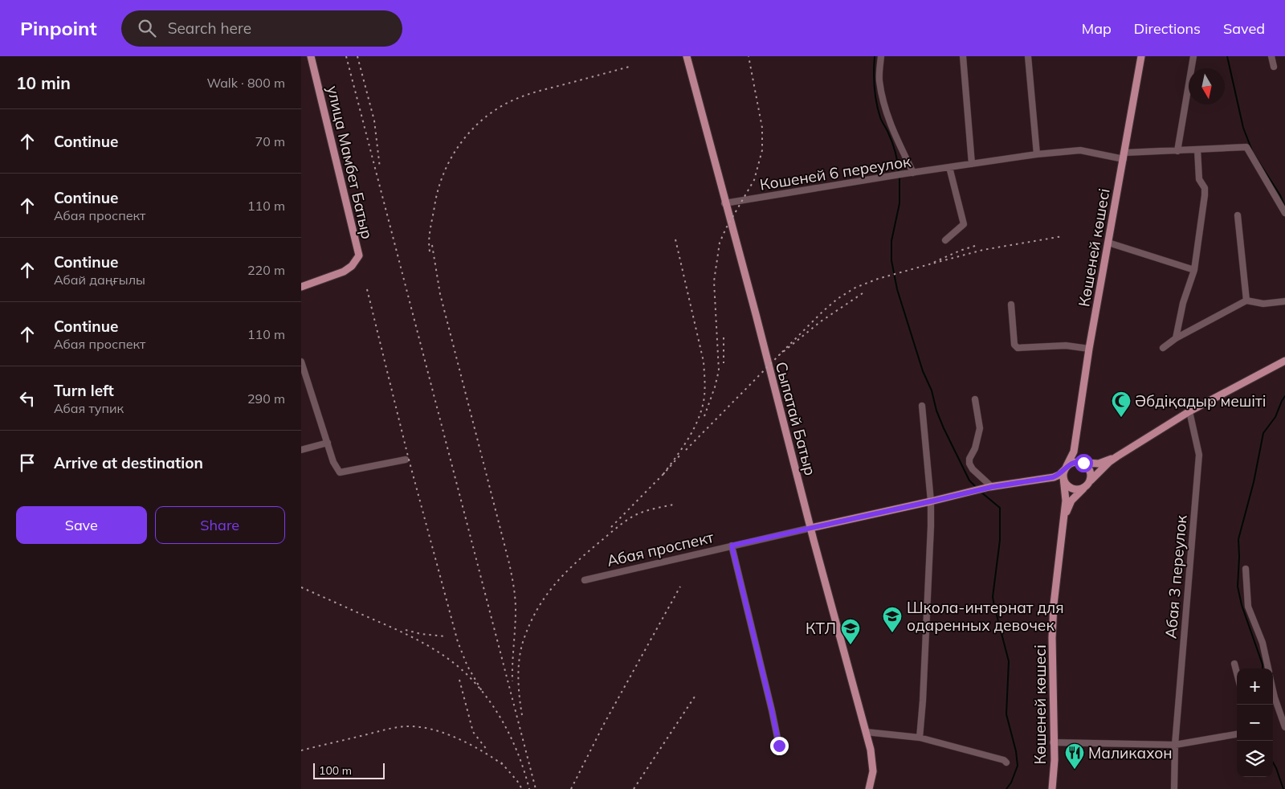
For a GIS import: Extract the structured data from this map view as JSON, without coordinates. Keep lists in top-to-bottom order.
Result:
{
  "streets": {
    "main road": ["улица Мамбет Батыр", "Көшеней көшесі", "Сыпатай Батыр"],
    "street": ["Кошеней 6 переулок", "Абая проспект", "Абая 3 переулок"]
  },
  "crossings": [
    ["Кошеней 6 переулок", "Көшеней көшесі"],
    ["Кошеней 6 переулок", "Сыпатай Батыр"],
    ["Сыпатай Батыр", "Абая проспект"]
  ],
  "places": {
    "mosque": ["Әбдіқадыр мешіті"],
    "school or university": ["Школа-интернат для одаренных девочек", "КТЛ"],
    "restaurant": ["Маликахон"]
  },
  "scale_bar": "100 m",
  "north": "bottom",
  "page": {
    "header": "Pinpoint",
    "search": "Search here",
    "nav": ["Map", "Directions", "Saved"],
    "heading": ["10 min", "Walk · 800 m"],
    "list": [
      ["Continue", "70 m"],
      ["Continue", "Абая проспект", "110 m"],
      ["Continue", "Абай даңғылы", "220 m"],
      ["Continue", "Абая проспект", "110 m"],
      ["Turn left", "Абая тупик", "290 m"],
      "Arrive at destination"
    ],
    "buttons": ["Save", "Share"],
    "map_buttons": ["+", "−"],
    "scale": "100 m"
  }
}
